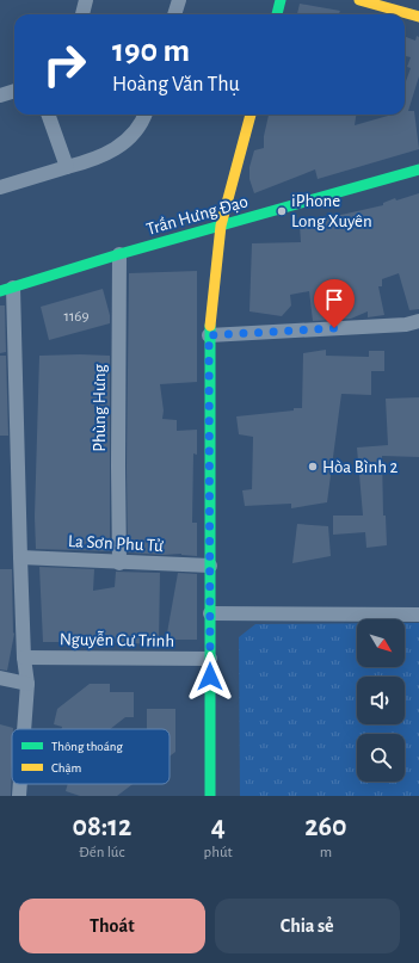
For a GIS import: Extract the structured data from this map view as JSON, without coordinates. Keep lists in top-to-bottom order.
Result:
{
  "streets": {
    "main road": ["Trần Hưng Đạo"],
    "street": ["Phùng Hưng", "La Sơn Phu Tử", "Nguyễn Cư Trinh"]
  },
  "crossings": [
    ["Trần Hưng Đạo", "Phùng Hưng"],
    ["Phùng Hưng", "La Sơn Phu Tử"]
  ],
  "places": ["iPhone Long Xuyên", "Hòa Bình 2"],
  "house_numbers": ["1169"],
  "legend": ["Thông thoáng", "Chậm"],
  "north": "bottom right",
  "page": {
    "turn": ["190 m", "Hoàng Văn Thụ"],
    "eta": [
      "08:12",
      "Đến lúc",
      "4",
      "phút",
      "260",
      "m"
    ],
    "buttons": ["Thoát", "Chia sẻ"]
  }
}
